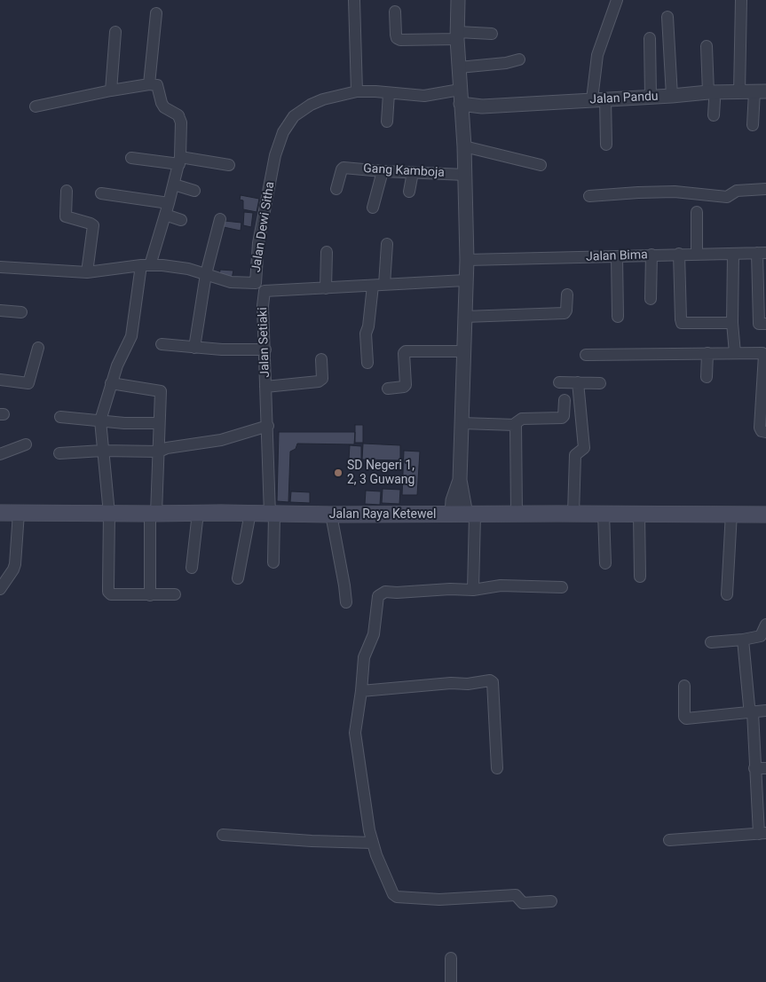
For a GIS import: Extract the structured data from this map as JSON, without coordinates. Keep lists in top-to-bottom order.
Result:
{
  "streets": {
    "main road": ["Jalan Raya Ketewel"],
    "street": [
      "Jalan Pandu",
      "Gang Kamboja",
      "Jalan Dewi Sitha",
      "Jalan Bima",
      "Jalan Setiaki"
    ]
  },
  "crossings": [
    ["Jalan Setiaki", "Jalan Raya Ketewel"]
  ],
  "places": ["SD Negeri 1, 2, 3 Guwang"]
}
